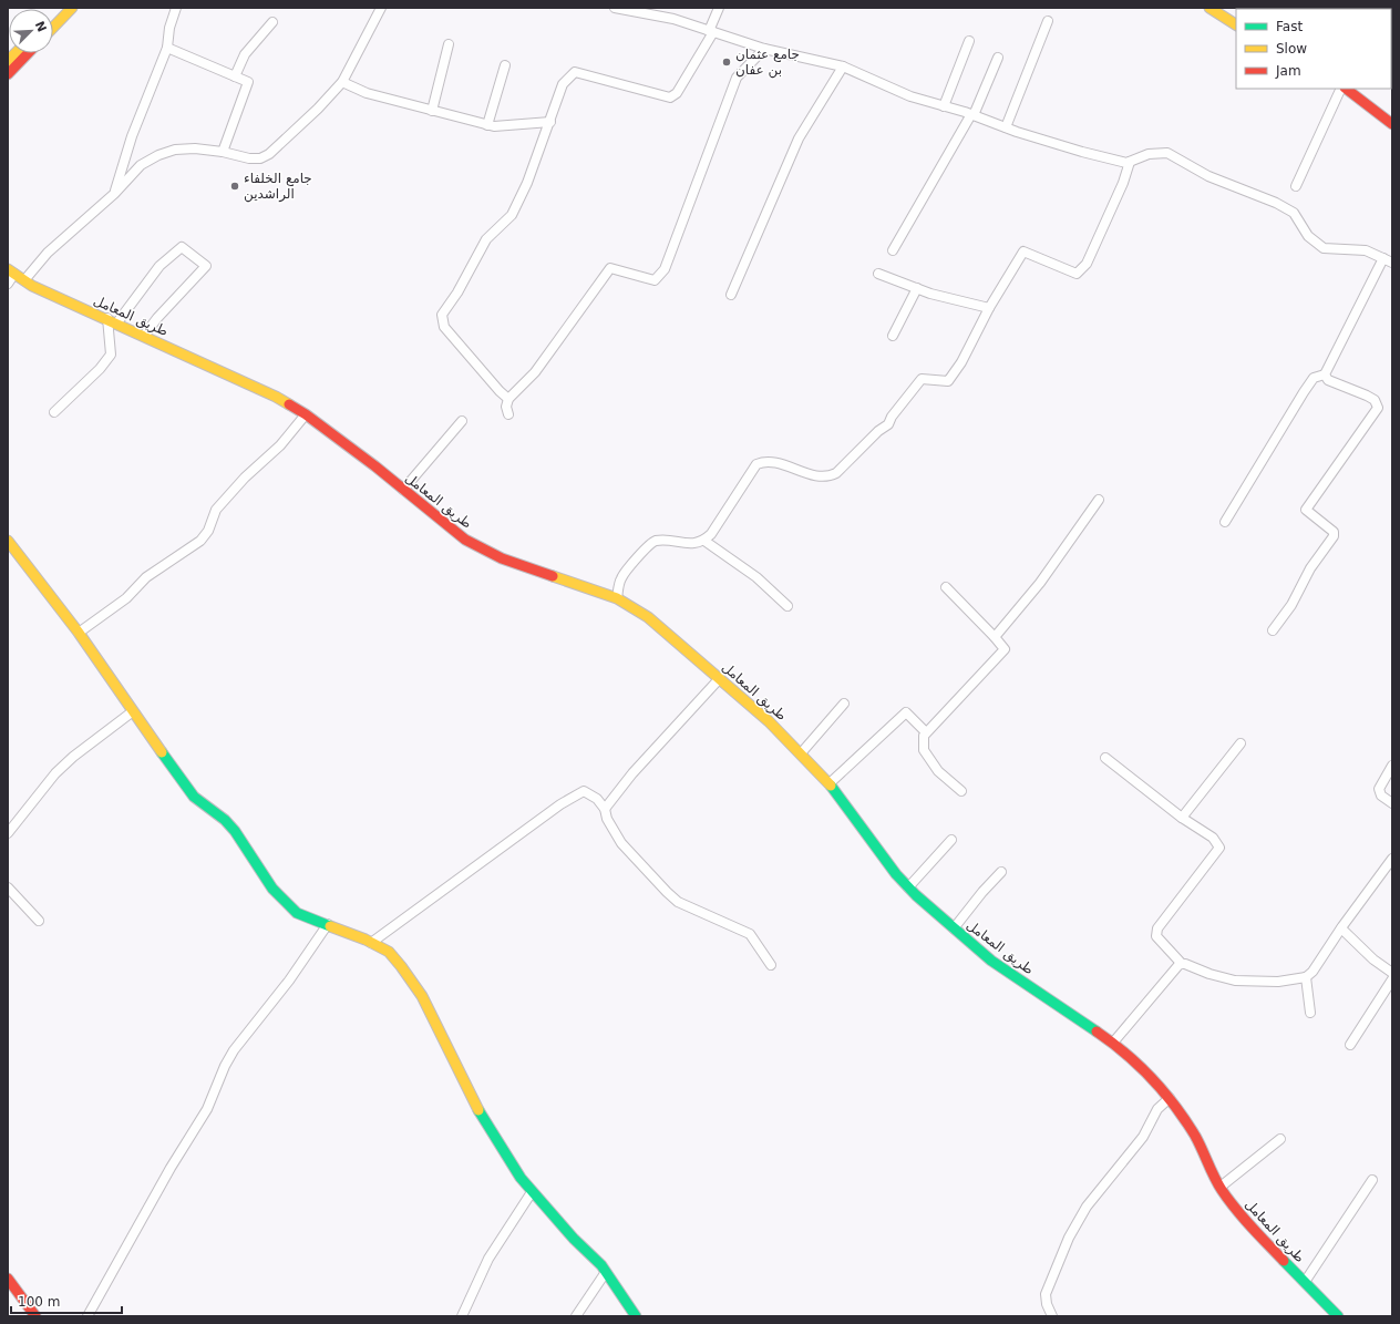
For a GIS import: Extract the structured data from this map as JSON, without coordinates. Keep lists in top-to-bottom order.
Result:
{
  "streets": {
    "main road": ["طريق المعامل"]
  },
  "places": ["جامع عثمان بن عفان", "جامع الخلفاء الراشدين"],
  "legend": ["Fast", "Slow", "Jam"],
  "scale_bar": "100 m",
  "north": "top right"
}
